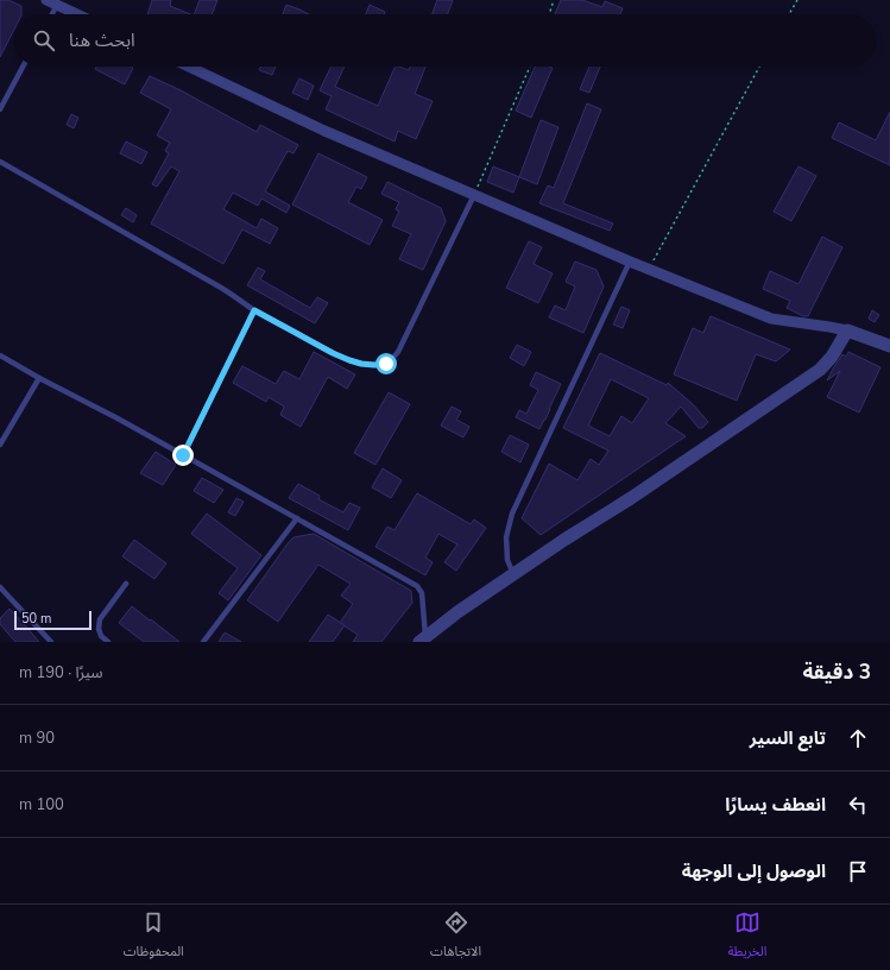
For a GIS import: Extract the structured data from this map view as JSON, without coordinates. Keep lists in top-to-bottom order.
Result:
{
  "scale_bar": "50 m",
  "page": {
    "search": "ابحث هنا",
    "scale": "50 m",
    "heading": ["3 دقيقة", "سيرًا · 190 m"],
    "list": [
      ["تابع السير", "90 m"],
      ["انعطف يسارًا", "100 m"],
      "الوصول إلى الوجهة"
    ],
    "nav": ["الخريطة", "الاتجاهات", "المحفوظات"]
  }
}
